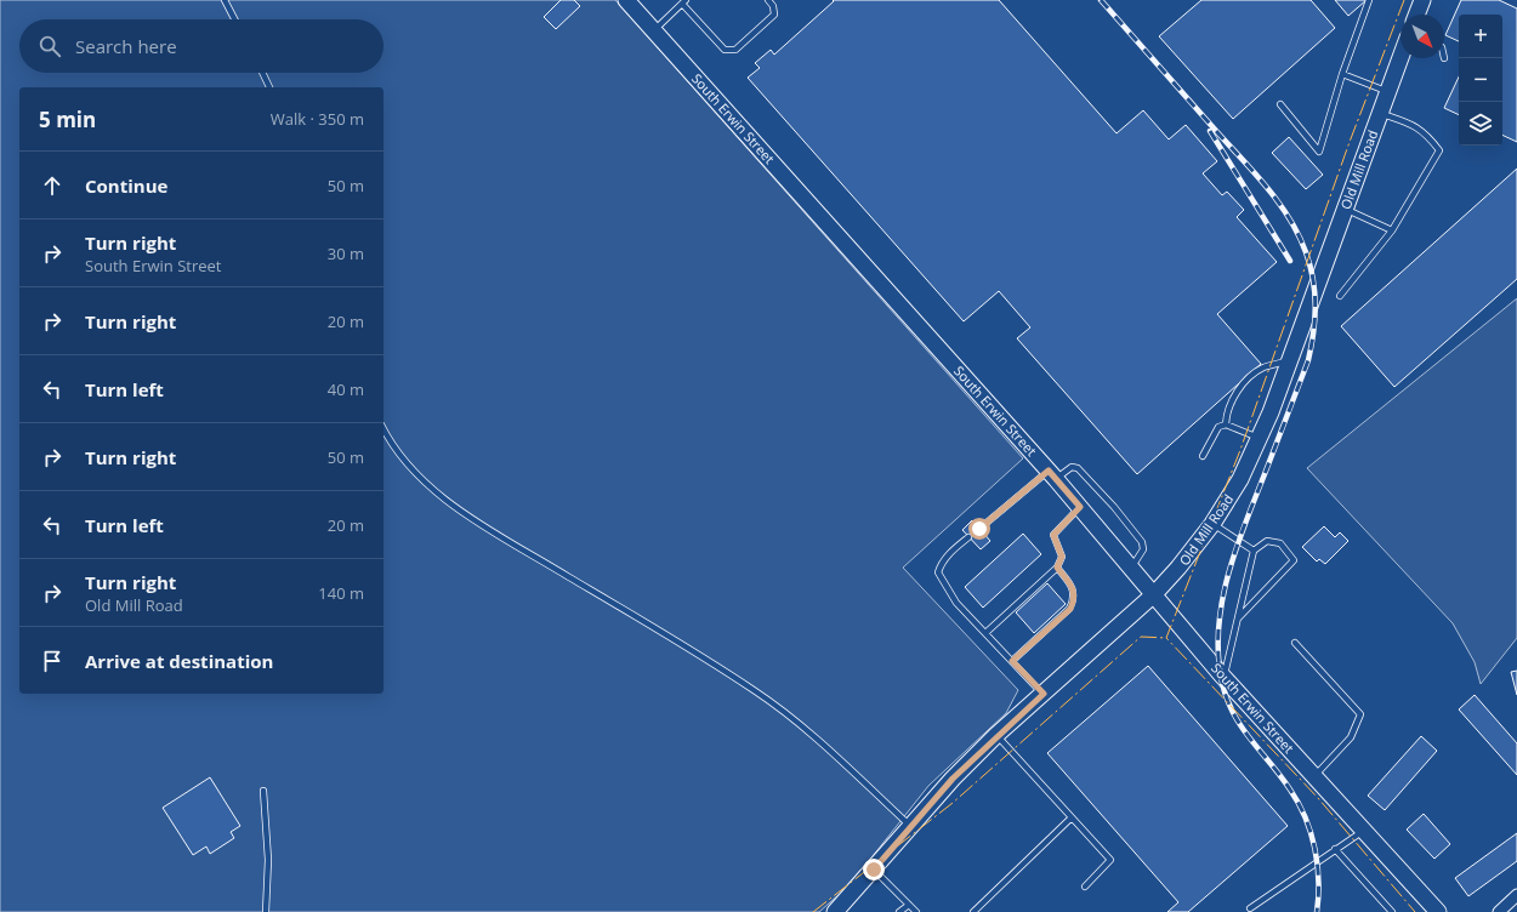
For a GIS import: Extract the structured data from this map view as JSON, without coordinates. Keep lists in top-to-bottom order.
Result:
{
  "streets": {
    "street": ["South Erwin Street", "Old Mill Road"]
  },
  "crossings": [
    ["South Erwin Street", "Old Mill Road"]
  ],
  "north": "bottom right",
  "page": {
    "map_buttons": ["+", "−"],
    "search": "Search here",
    "heading": ["5 min", "Walk · 350 m"],
    "list": [
      ["Continue", "50 m"],
      ["Turn right", "South Erwin Street", "30 m"],
      ["Turn right", "20 m"],
      ["Turn left", "40 m"],
      ["Turn right", "50 m"],
      ["Turn left", "20 m"],
      ["Turn right", "Old Mill Road", "140 m"],
      "Arrive at destination"
    ]
  }
}
